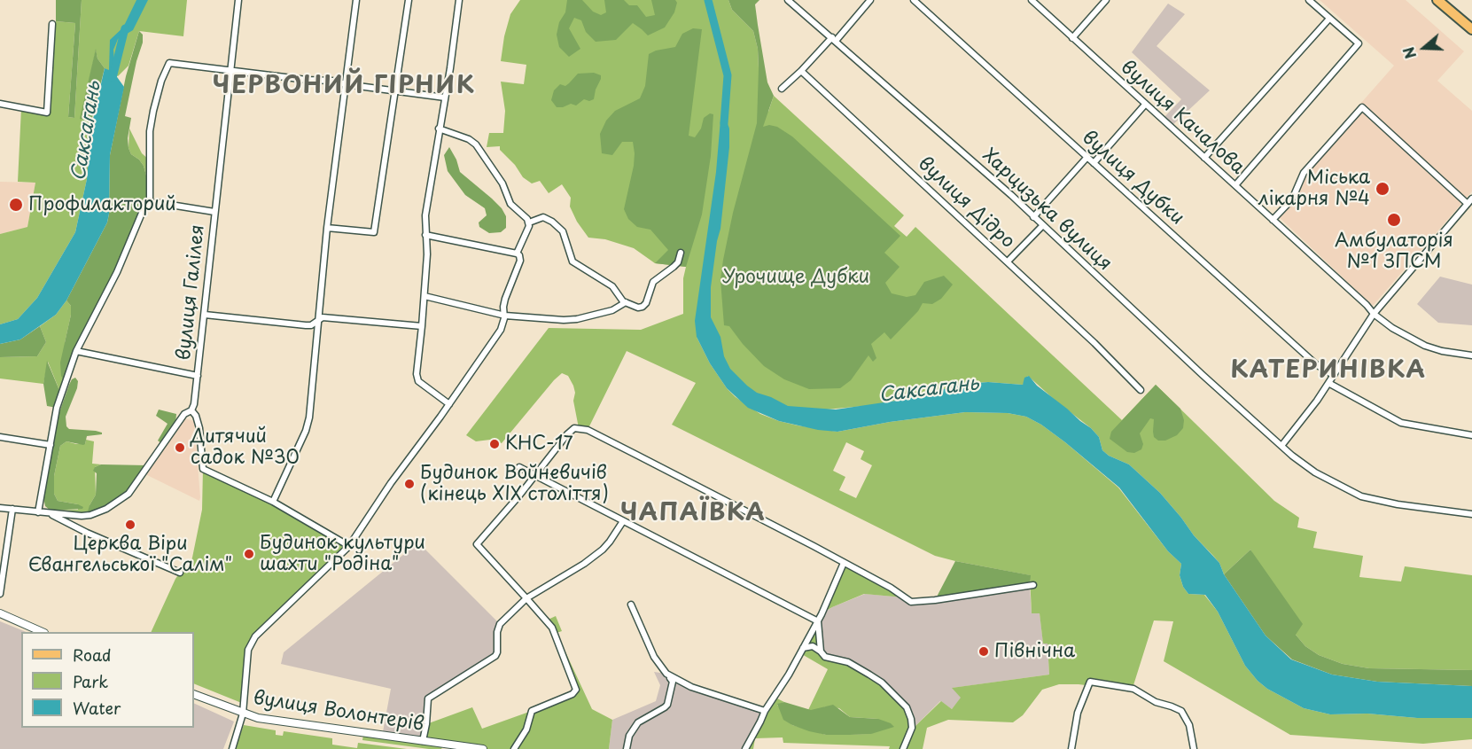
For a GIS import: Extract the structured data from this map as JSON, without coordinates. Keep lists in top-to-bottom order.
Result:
{
  "streets": {
    "street": [
      "вулиця Качалова",
      "вулиця Дубки",
      "вулиця Дідро",
      "Харцизька вулиця",
      "вулиця Галілея",
      "вулиця Волонтерів"
    ]
  },
  "districts": ["ЧЕРВОНИЙ ГІРНИК", "КАТЕРИНІВКА", "ЧАПАЇВКА"],
  "water": ["Саксагань"],
  "parks": ["Урочище Дубки"],
  "places": [
    "Міська лікарня №4",
    "Профилакторий",
    "Амбулаторія №1 ЗПСМ",
    "КНС-17",
    "Дитячий садок №30",
    "Будинок Войневичів (кінець ХІХ століття)",
    "Церква Віри Євангельської \"Салім\"",
    "Будинок культури шахти \"Родіна\"",
    "Північна"
  ],
  "legend": ["Road", "Park", "Water"],
  "north": "left"
}
